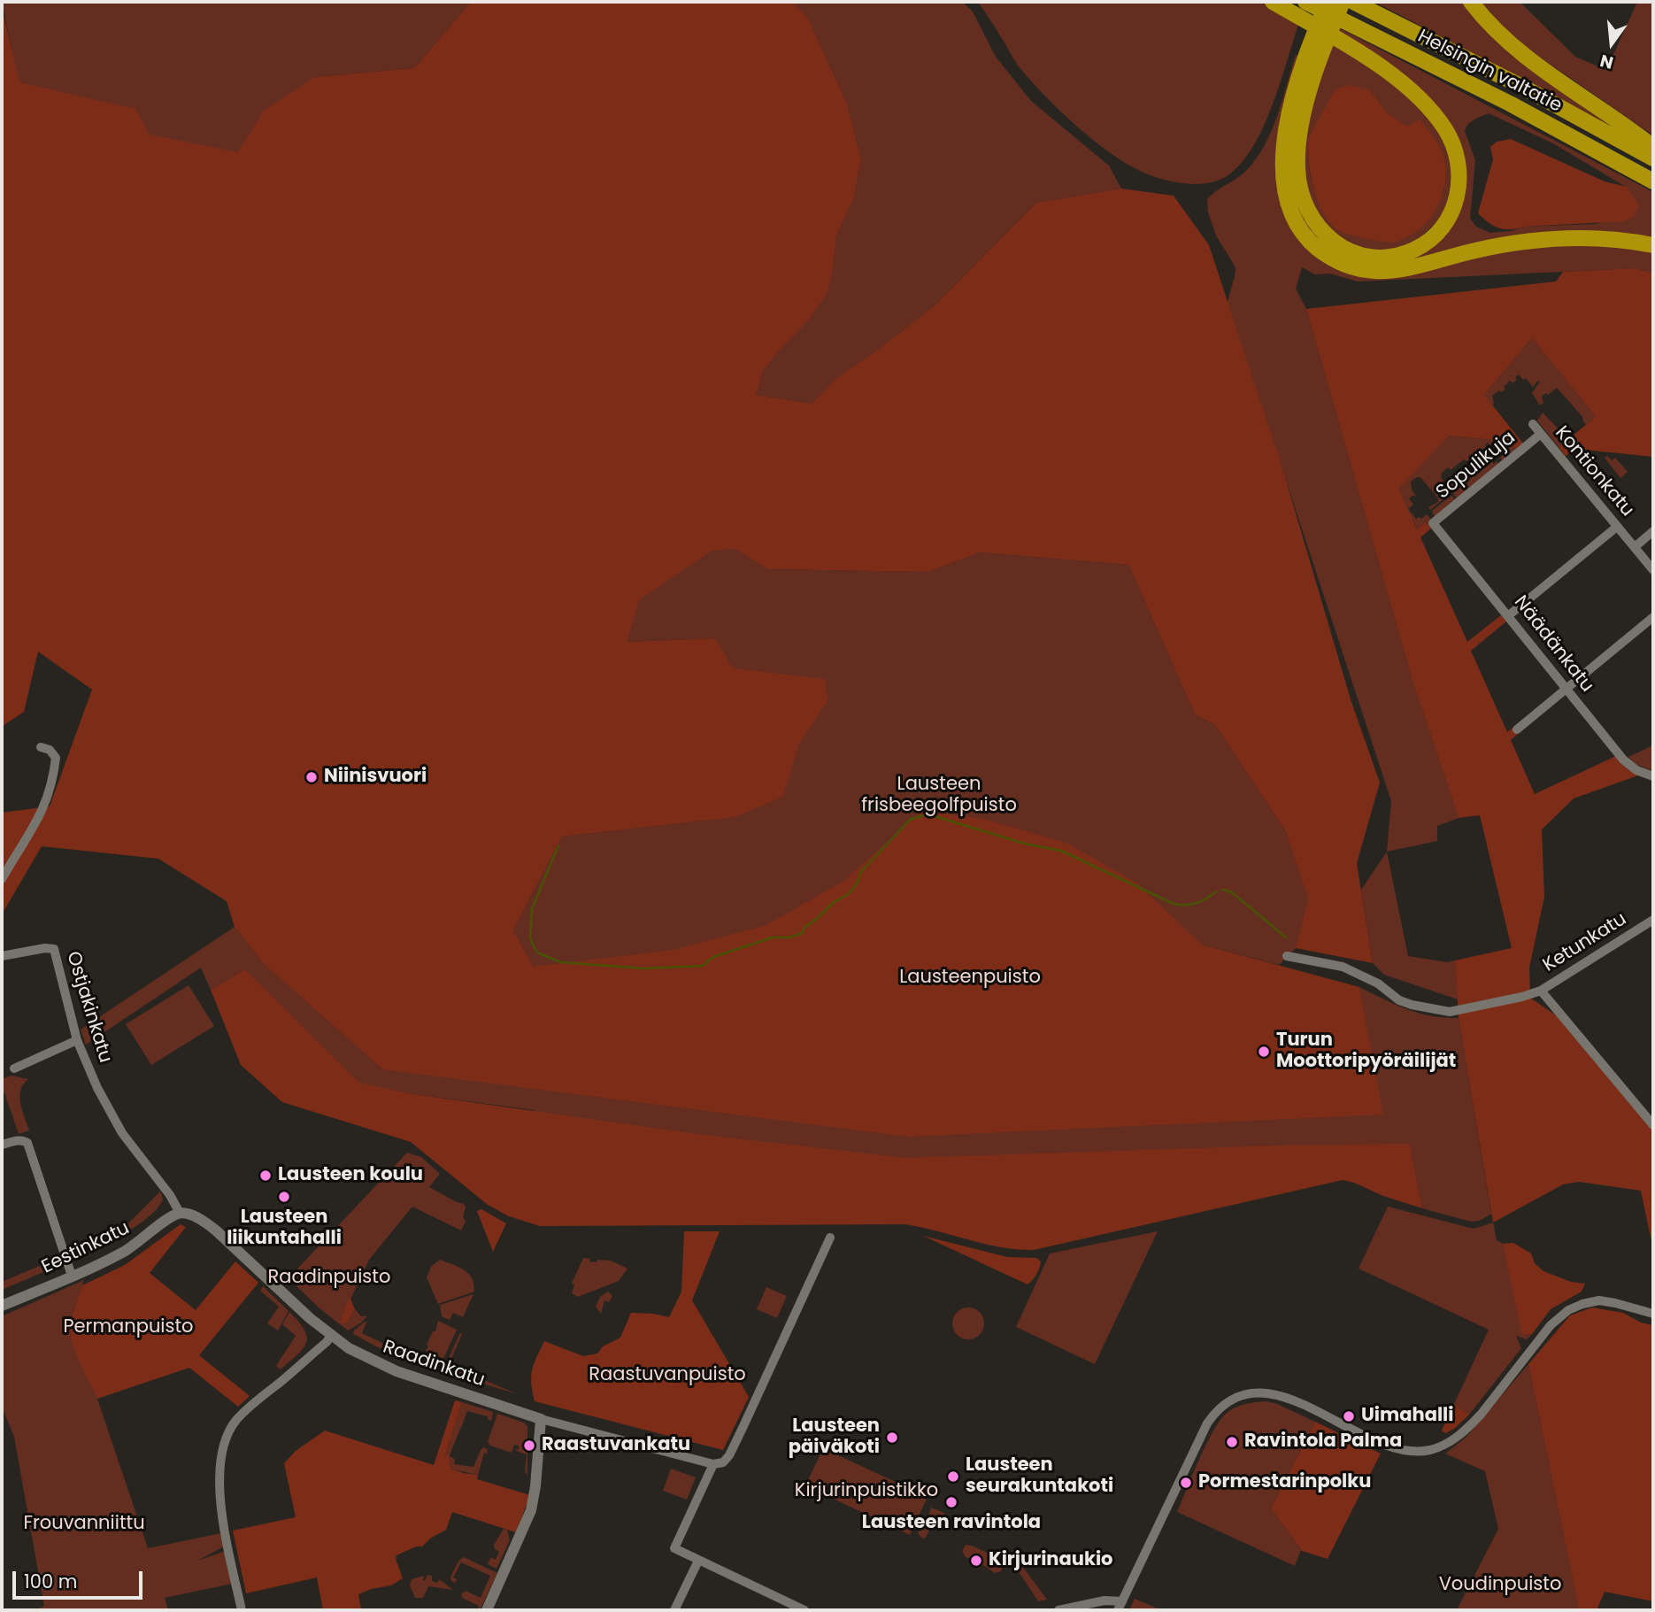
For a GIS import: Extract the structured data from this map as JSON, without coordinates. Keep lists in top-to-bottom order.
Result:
{
  "streets": {
    "highway": ["Helsingin valtatie"],
    "street": [
      "Sopulikuja",
      "Kontionkatu",
      "Näädänkatu",
      "Ketunkatu",
      "Ostjakinkatu",
      "Eestinkatu",
      "Raadinkatu"
    ]
  },
  "crossings": [
    ["Sopulikuja", "Kontionkatu"],
    ["Sopulikuja", "Näädänkatu"],
    ["Ostjakinkatu", "Eestinkatu"],
    ["Ostjakinkatu", "Raadinkatu"],
    ["Eestinkatu", "Raadinkatu"]
  ],
  "parks": [
    "Lausteen frisbeegolfpuisto",
    "Lausteenpuisto",
    "Raadinpuisto",
    "Permanpuisto",
    "Raastuvanpuisto",
    "Kirjurinpuistikko",
    "Frouvanniittu",
    "Voudinpuisto"
  ],
  "places": [
    "Niinisvuori",
    "Turun Moottoripyöräilijät",
    "Lausteen koulu",
    "Lausteen liikuntahalli",
    "Uimahalli",
    "Lausteen päiväkoti",
    "Ravintola Palma",
    "Raastuvankatu",
    "Lausteen seurakuntakoti",
    "Pormestarinpolku",
    "Lausteen ravintola",
    "Kirjurinaukio"
  ],
  "scale_bar": "100 m",
  "north": "bottom"
}
